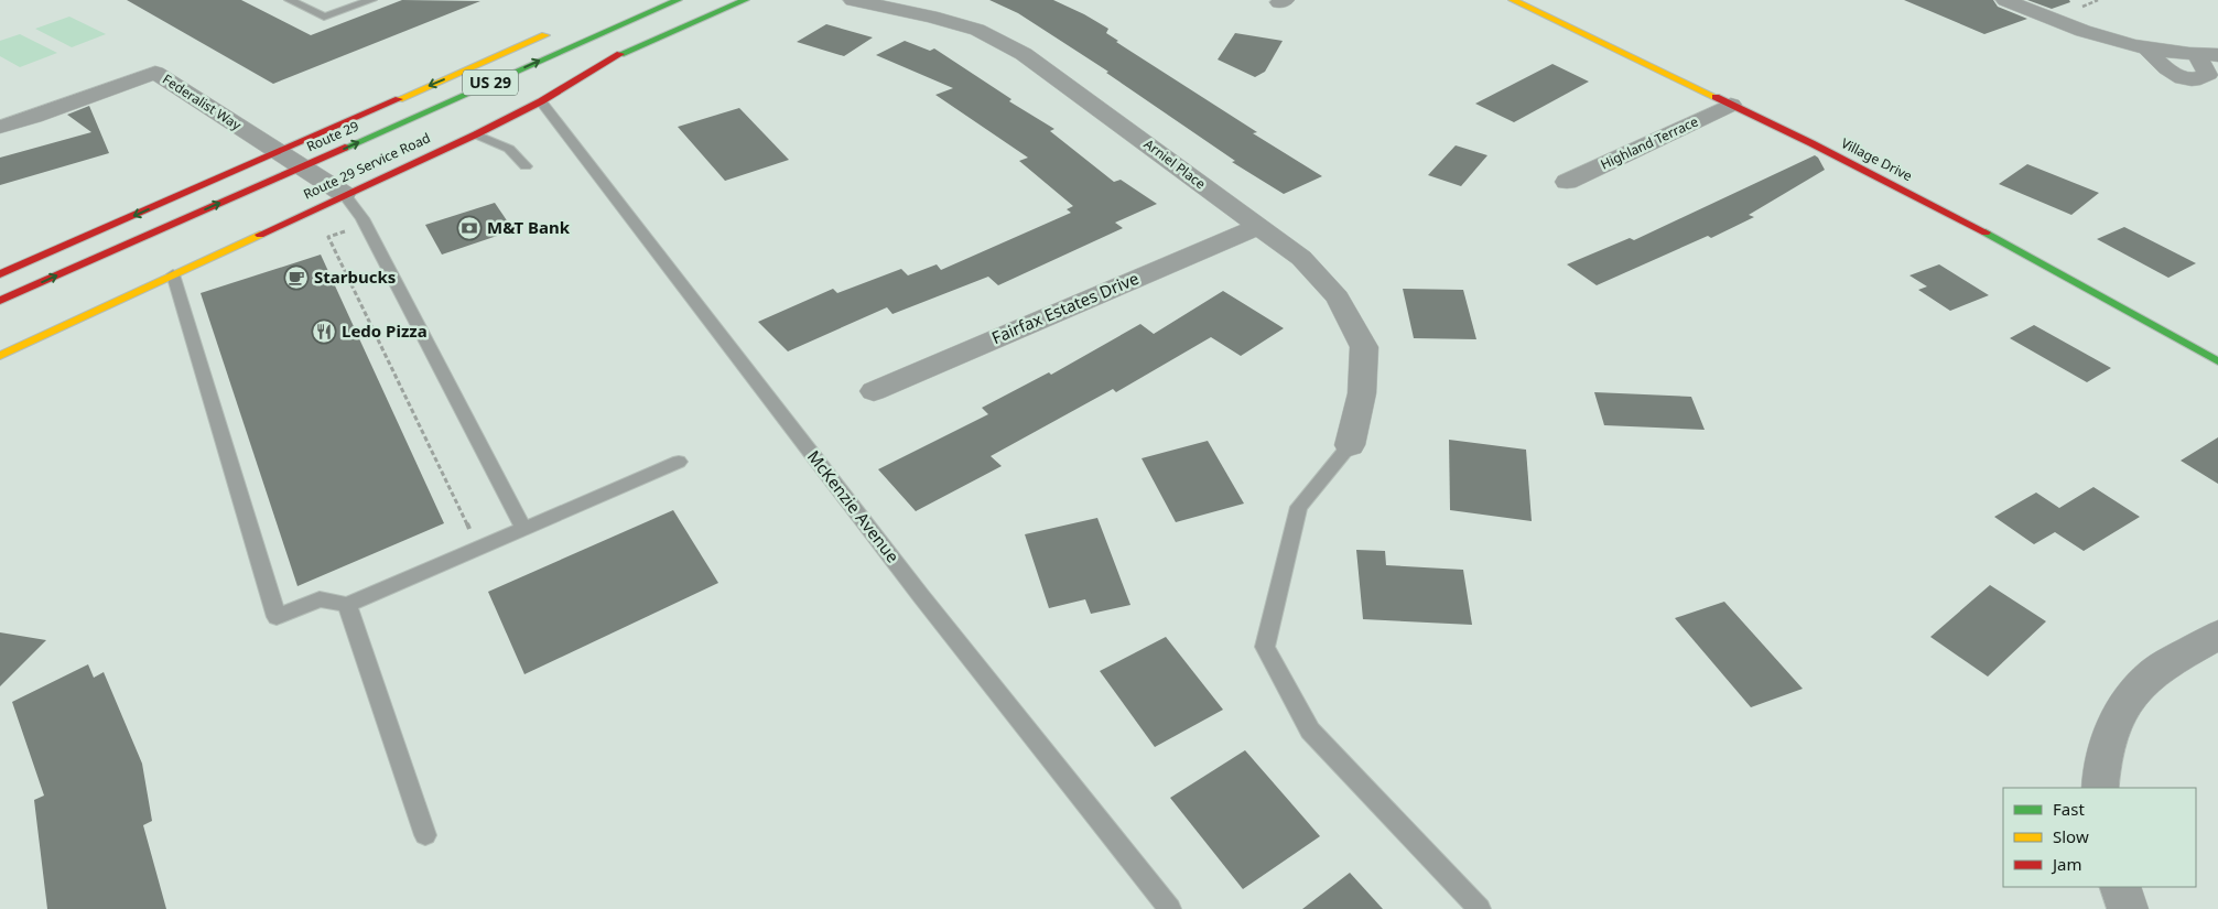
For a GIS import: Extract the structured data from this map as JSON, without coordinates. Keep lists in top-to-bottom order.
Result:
{
  "streets": {
    "street": [
      "US 29",
      "Federalist Way",
      "Route 29",
      "Highland Terrace",
      "Village Drive",
      "Arniel Place",
      "Route 29 Service Road",
      "Fairfax Estates Drive"
    ],
    "lane": ["McKenzie Avenue"]
  },
  "crossings": [
    ["Federalist Way", "Route 29"],
    ["Federalist Way", "Route 29 Service Road"],
    ["Highland Terrace", "Village Drive"],
    ["Arniel Place", "Fairfax Estates Drive"],
    ["Route 29 Service Road", "McKenzie Avenue"]
  ],
  "places": {
    "bank": ["M&T Bank"],
    "cafe": ["Starbucks"],
    "restaurant": ["Ledo Pizza"]
  },
  "legend": ["Fast", "Slow", "Jam"]
}
